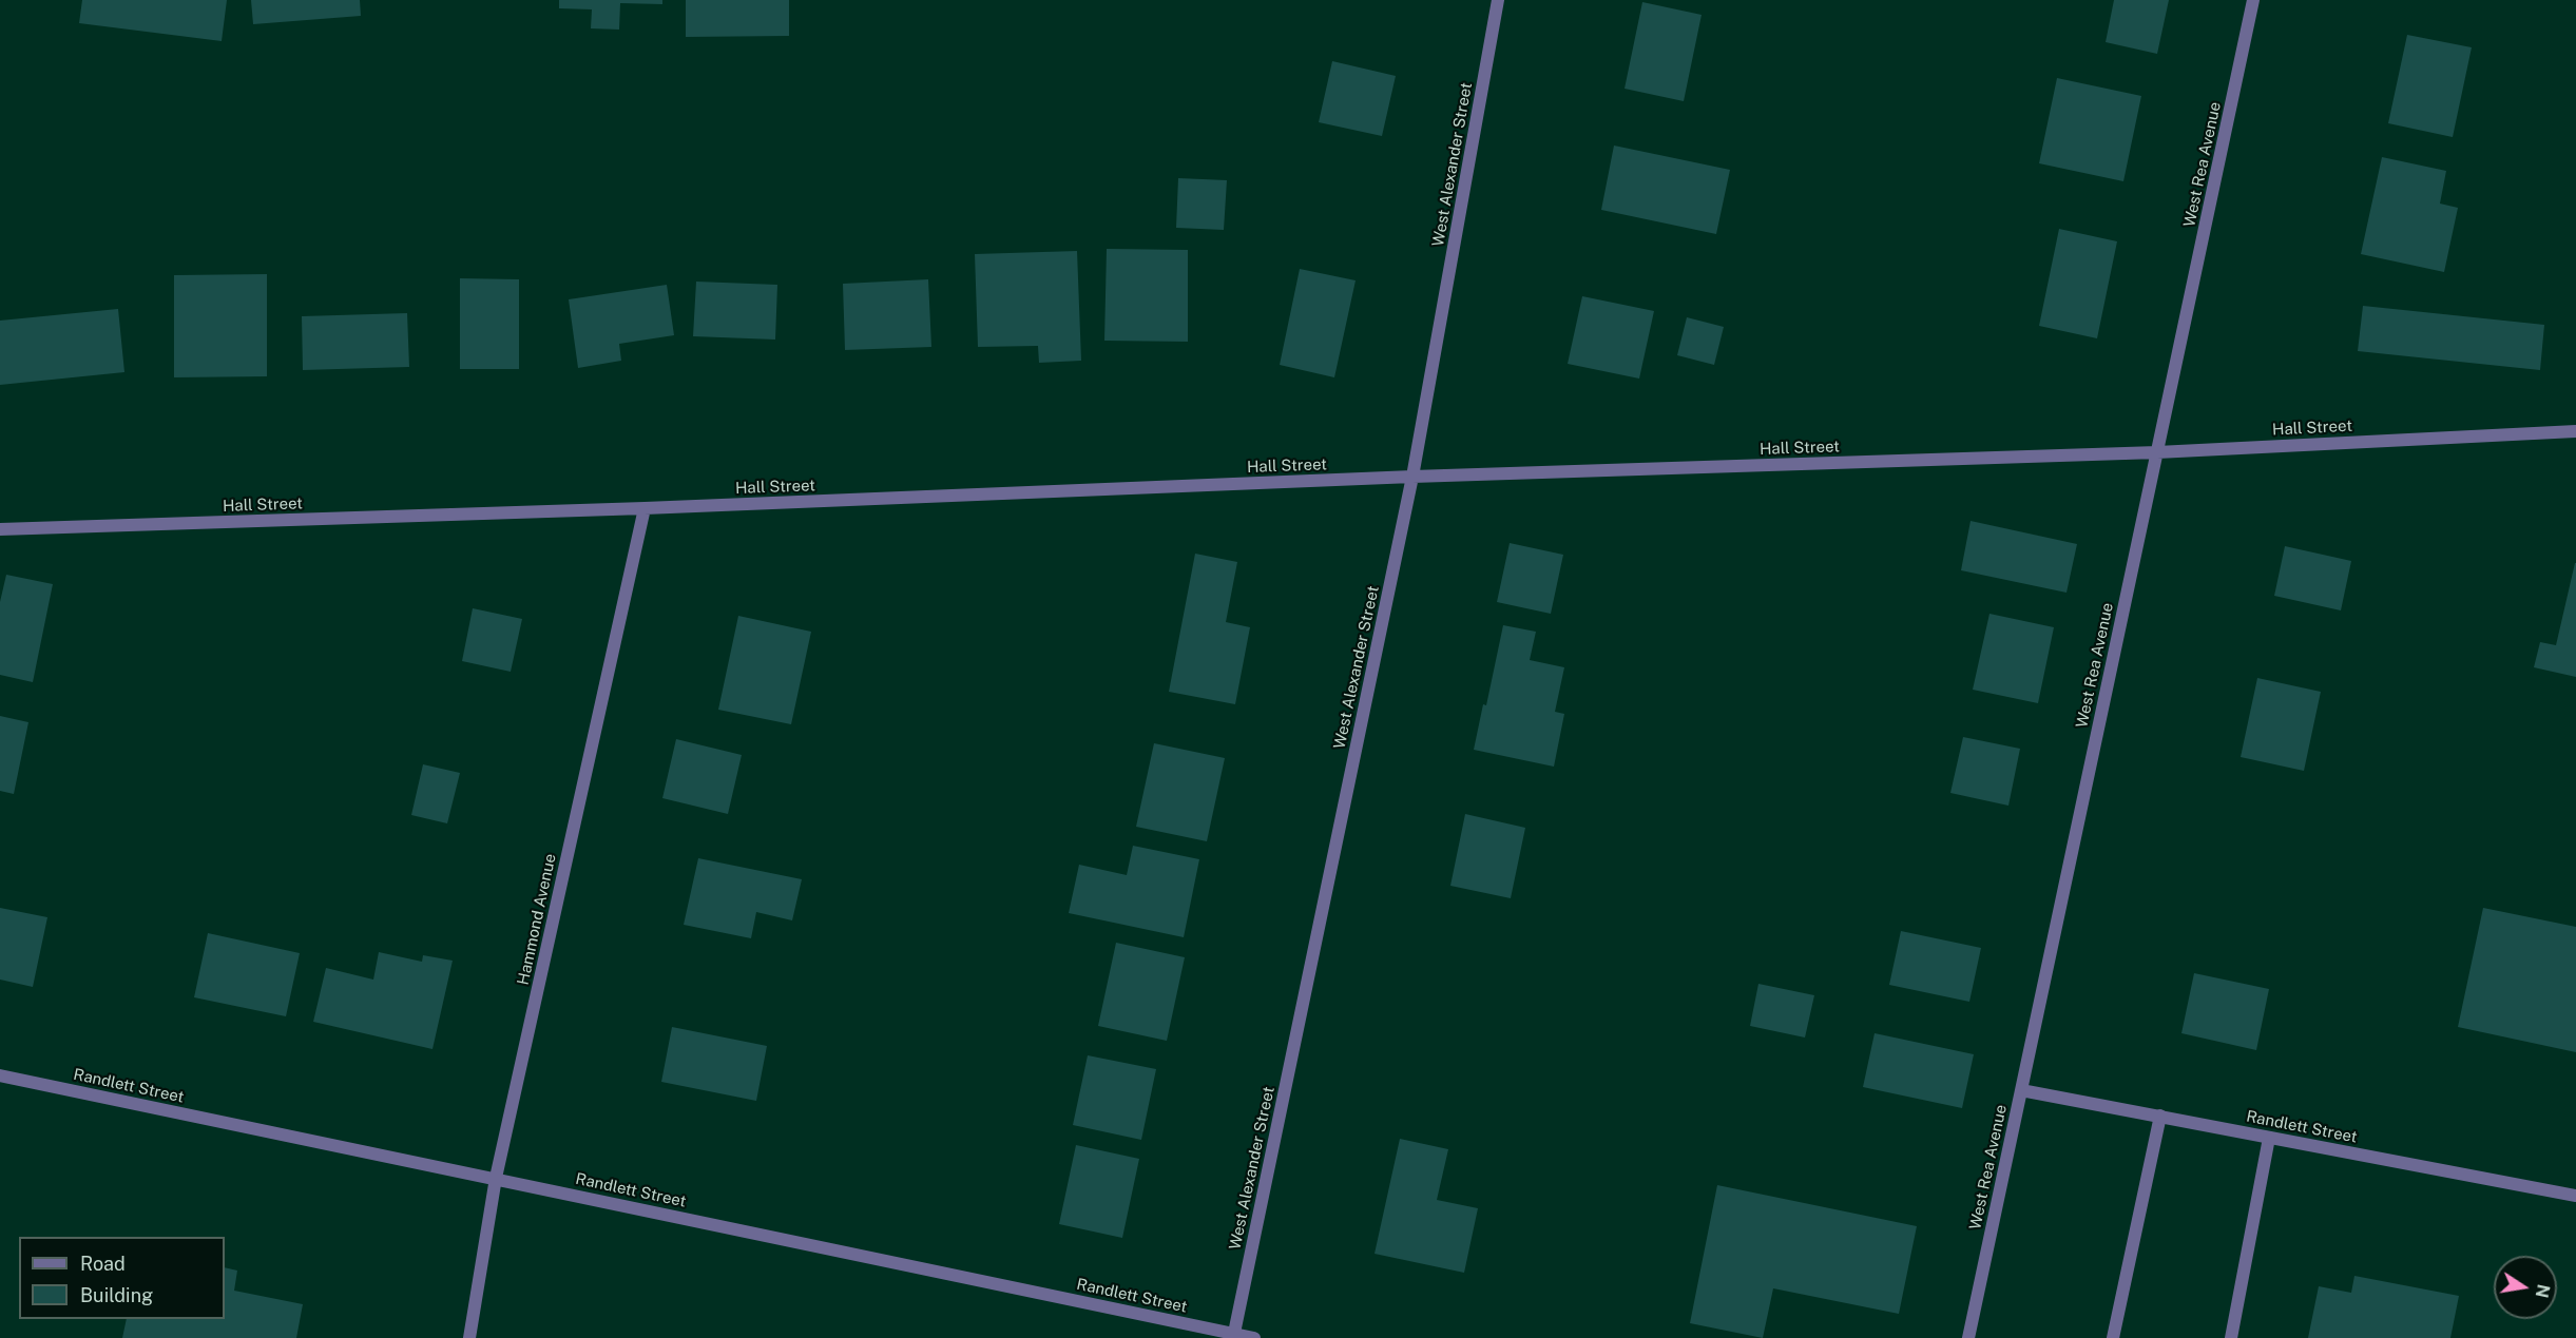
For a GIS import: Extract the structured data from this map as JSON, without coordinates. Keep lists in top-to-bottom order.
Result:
{
  "streets": {
    "street": [
      "West Alexander Street",
      "West Rea Avenue",
      "Hall Street",
      "Hammond Avenue",
      "Randlett Street"
    ]
  },
  "crossings": [
    ["West Alexander Street", "Hall Street"],
    ["West Alexander Street", "Randlett Street"],
    ["West Rea Avenue", "Hall Street"],
    ["West Rea Avenue", "Randlett Street"],
    ["Hall Street", "Hammond Avenue"],
    ["Hammond Avenue", "Randlett Street"]
  ],
  "legend": ["Road", "Building"],
  "north": "right"
}
